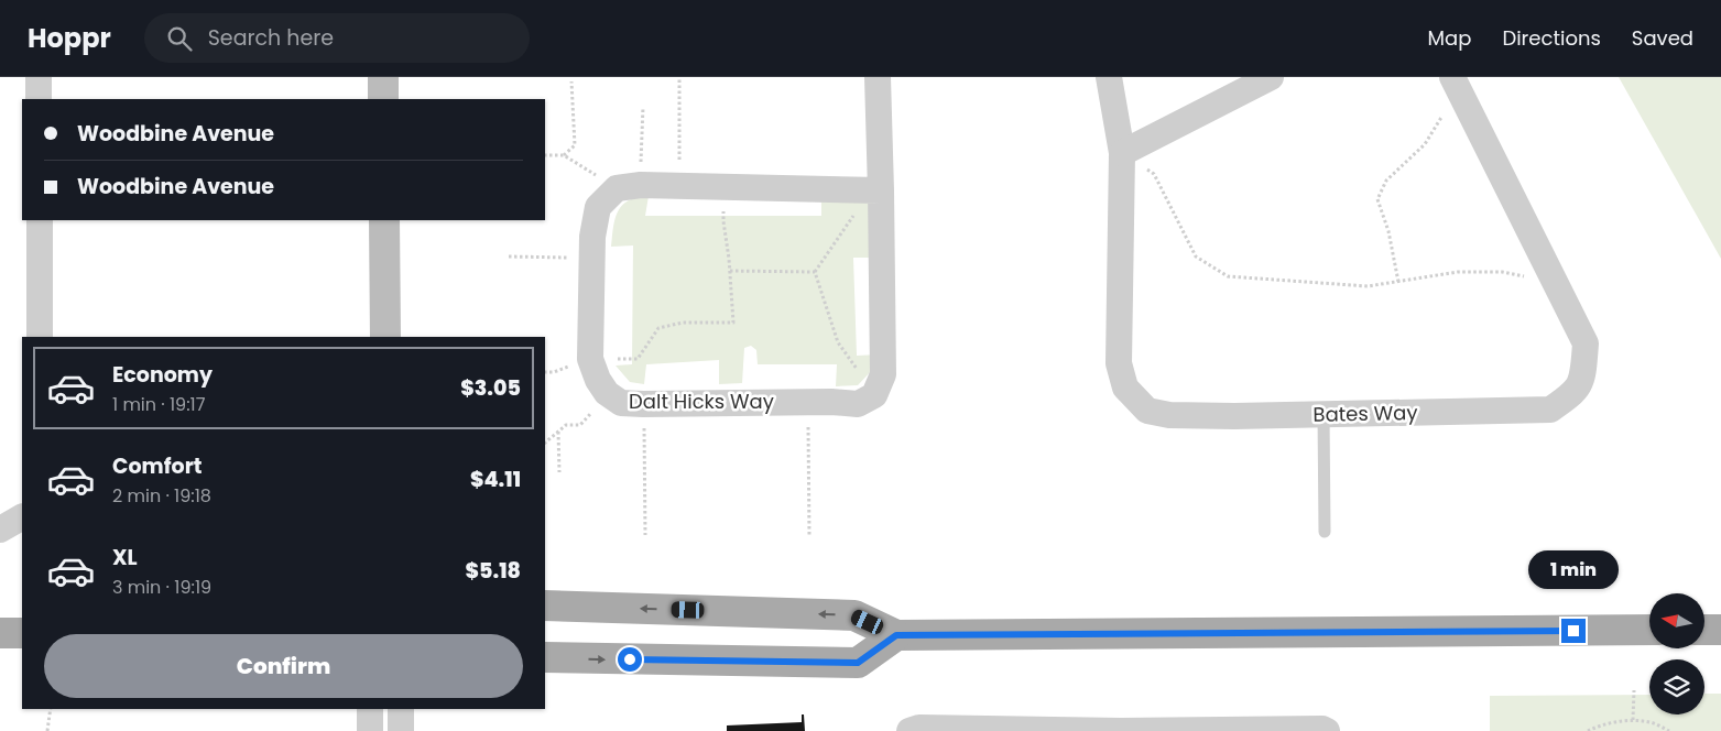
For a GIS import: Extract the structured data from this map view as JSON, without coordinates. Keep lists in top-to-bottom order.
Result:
{
  "streets": {
    "street": ["Dalt Hicks Way", "Bates Way"]
  },
  "north": "left",
  "page": {
    "header": "Hoppr",
    "search": "Search here",
    "nav": ["Map", "Directions", "Saved"],
    "banner": ["Woodbine Avenue", "Woodbine Avenue"],
    "list": [
      {
        "name": "Economy",
        "note": "1 min · 19:17",
        "value": "$3.05"
      },
      {
        "name": "Comfort",
        "note": "2 min · 19:18",
        "value": "$4.11"
      },
      {
        "name": "XL",
        "note": "3 min · 19:19",
        "value": "$5.18"
      }
    ],
    "bubble": "1 min",
    "buttons": "Confirm"
  }
}
